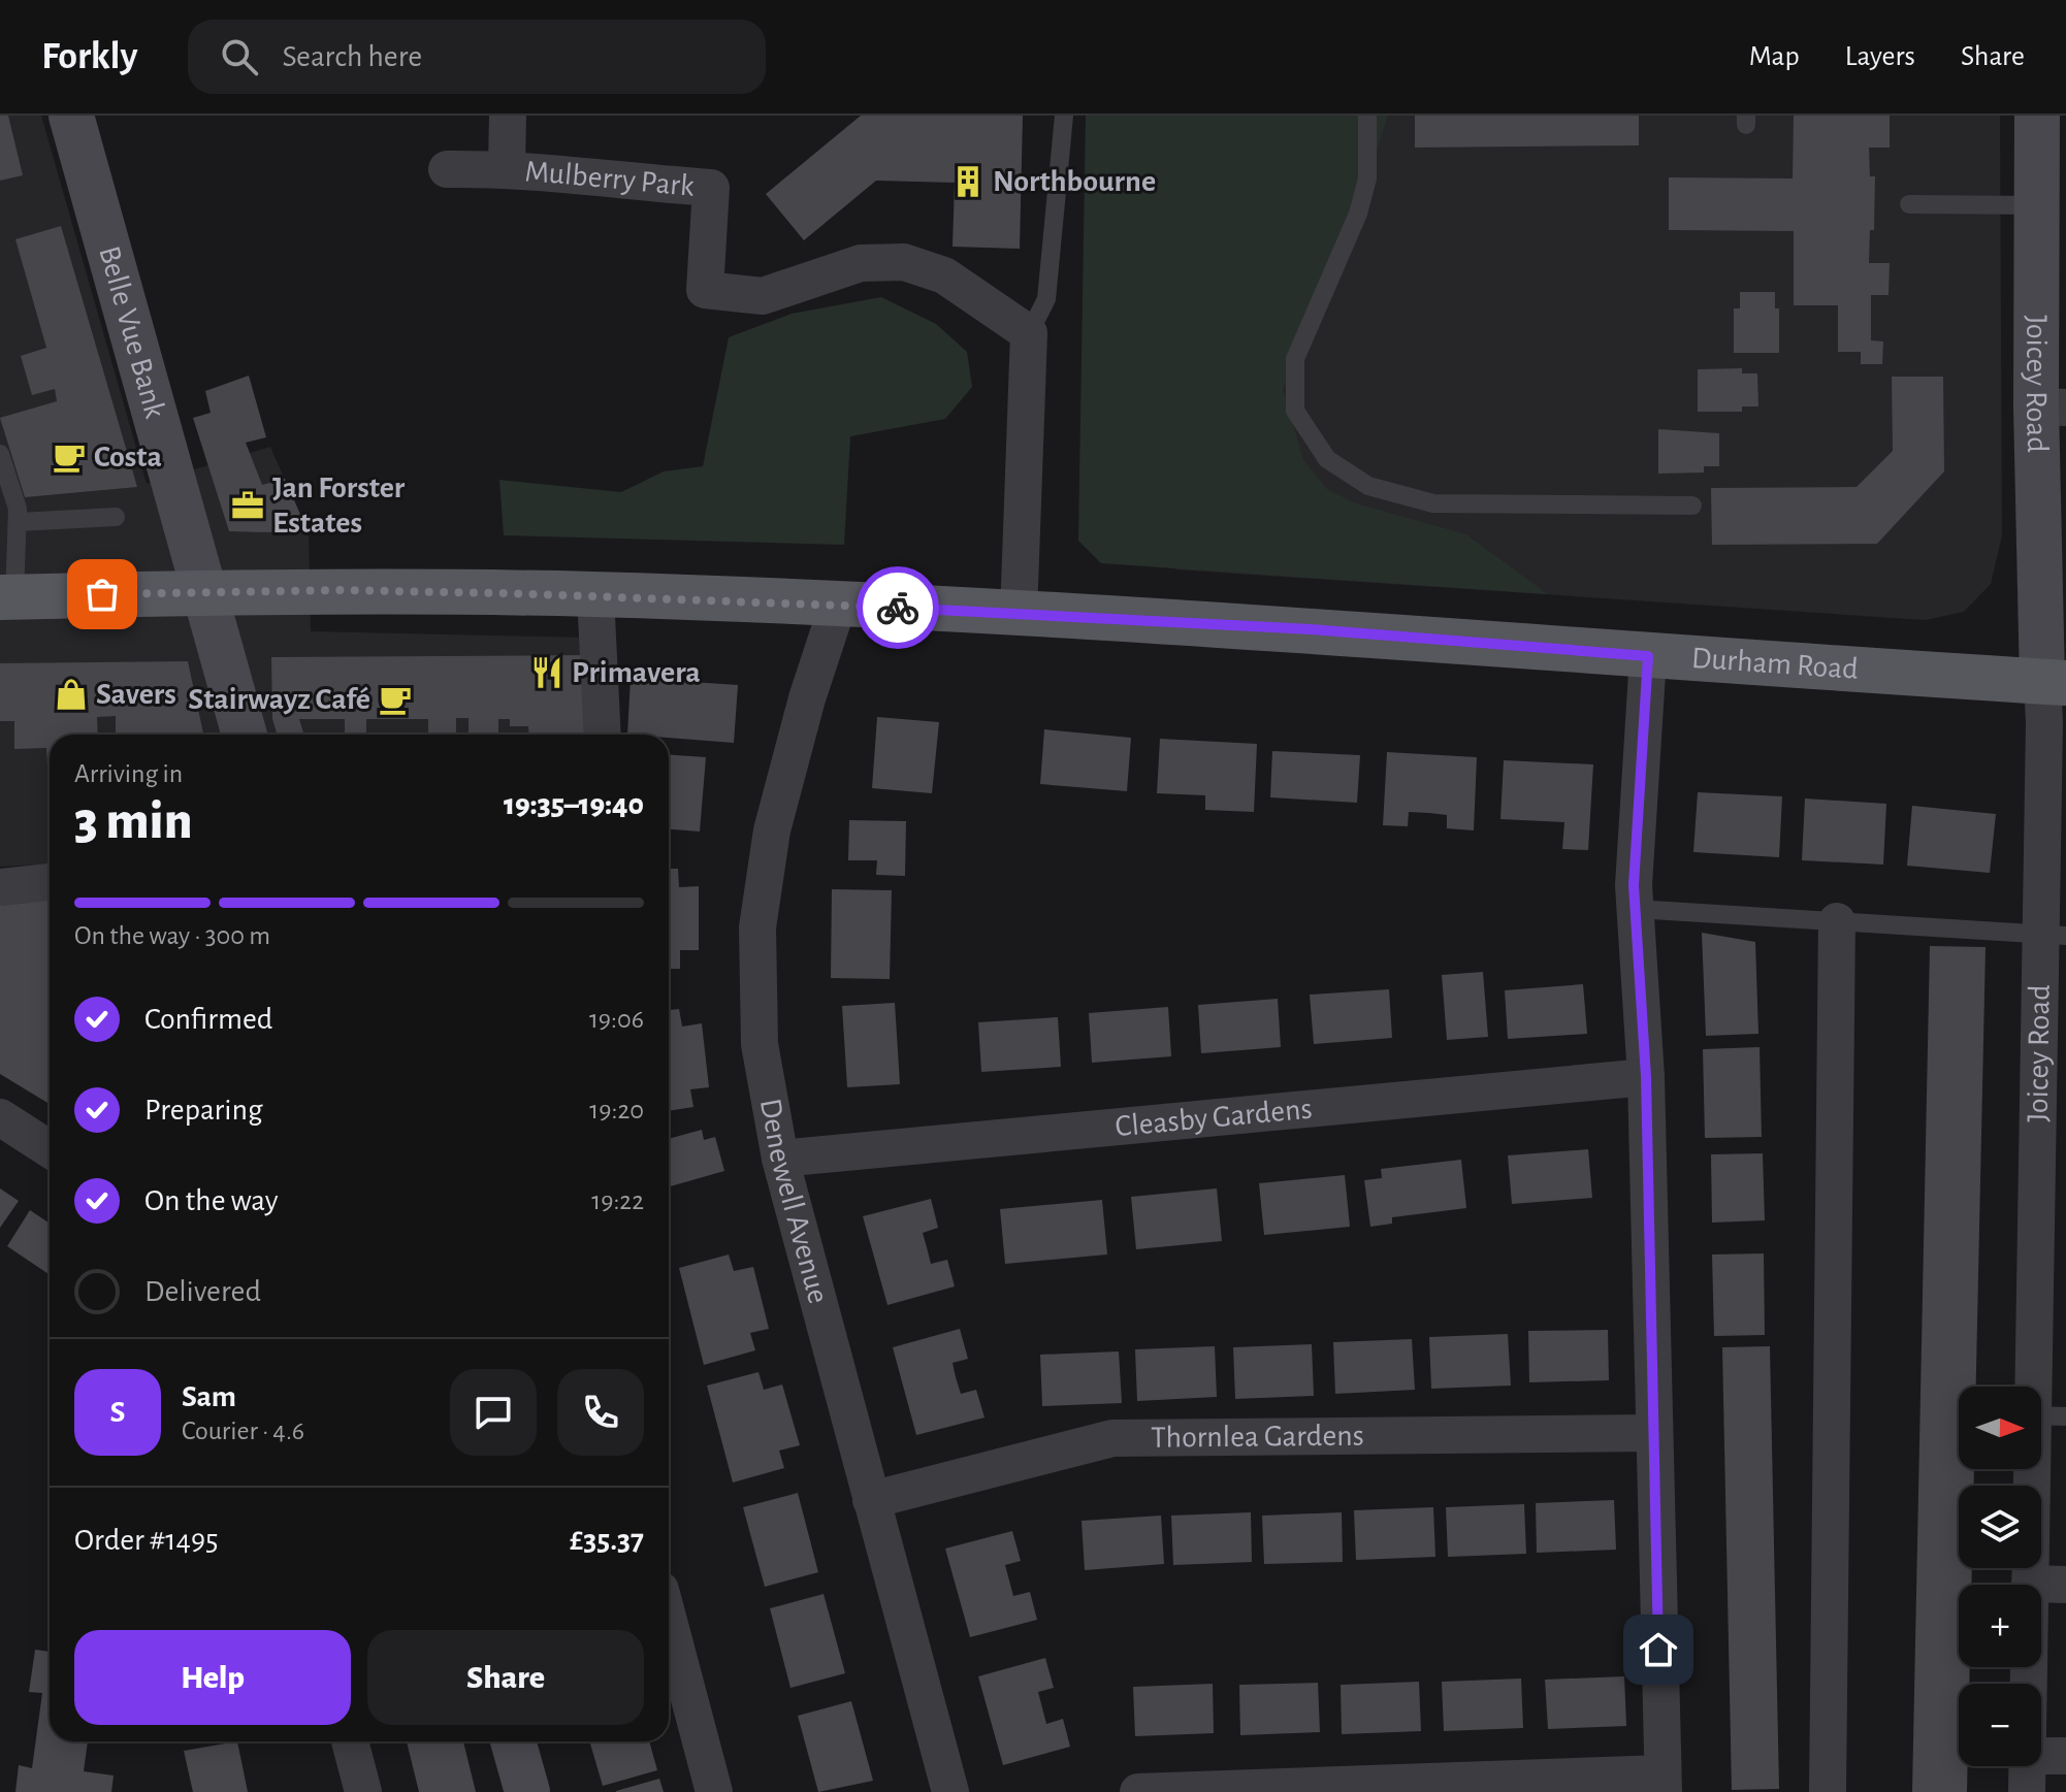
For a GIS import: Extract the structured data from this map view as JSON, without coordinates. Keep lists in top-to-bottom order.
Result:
{
  "streets": {
    "main road": ["Durham Road"],
    "street": [
      "Mulberry Park",
      "Belle Vue Bank",
      "Joicey Road",
      "Cleasby Gardens",
      "Denewell Avenue",
      "Thornlea Gardens"
    ]
  },
  "crossings": [
    ["Belle Vue Bank", "Durham Road"],
    ["Joicey Road", "Durham Road"],
    ["Durham Road", "Denewell Avenue"],
    ["Cleasby Gardens", "Denewell Avenue"],
    ["Denewell Avenue", "Thornlea Gardens"]
  ],
  "places": {
    "building": ["Northbourne"],
    "cafe": ["Costa", "Stairwayz Café"],
    "office": ["Jan Forster Estates"],
    "restaurant": ["Primavera"],
    "shop": ["Savers"]
  },
  "north": "right",
  "page": {
    "header": "Forkly",
    "search": "Search here",
    "nav": ["Map", "Layers", "Share"],
    "heading": ["3 min", "Arriving in", "19:35–19:40"],
    "panel": [
      "Sam",
      "Courier · 4.6",
      "Order #1495",
      "£35.37"
    ],
    "bar": "On the way · 300 m",
    "list": [
      ["Confirmed", "19:06"],
      ["Preparing", "19:20"],
      ["On the way", "19:22"],
      "Delivered"
    ],
    "round": "S",
    "map_buttons": ["+", "−"],
    "buttons": ["Help", "Share"]
  }
}
